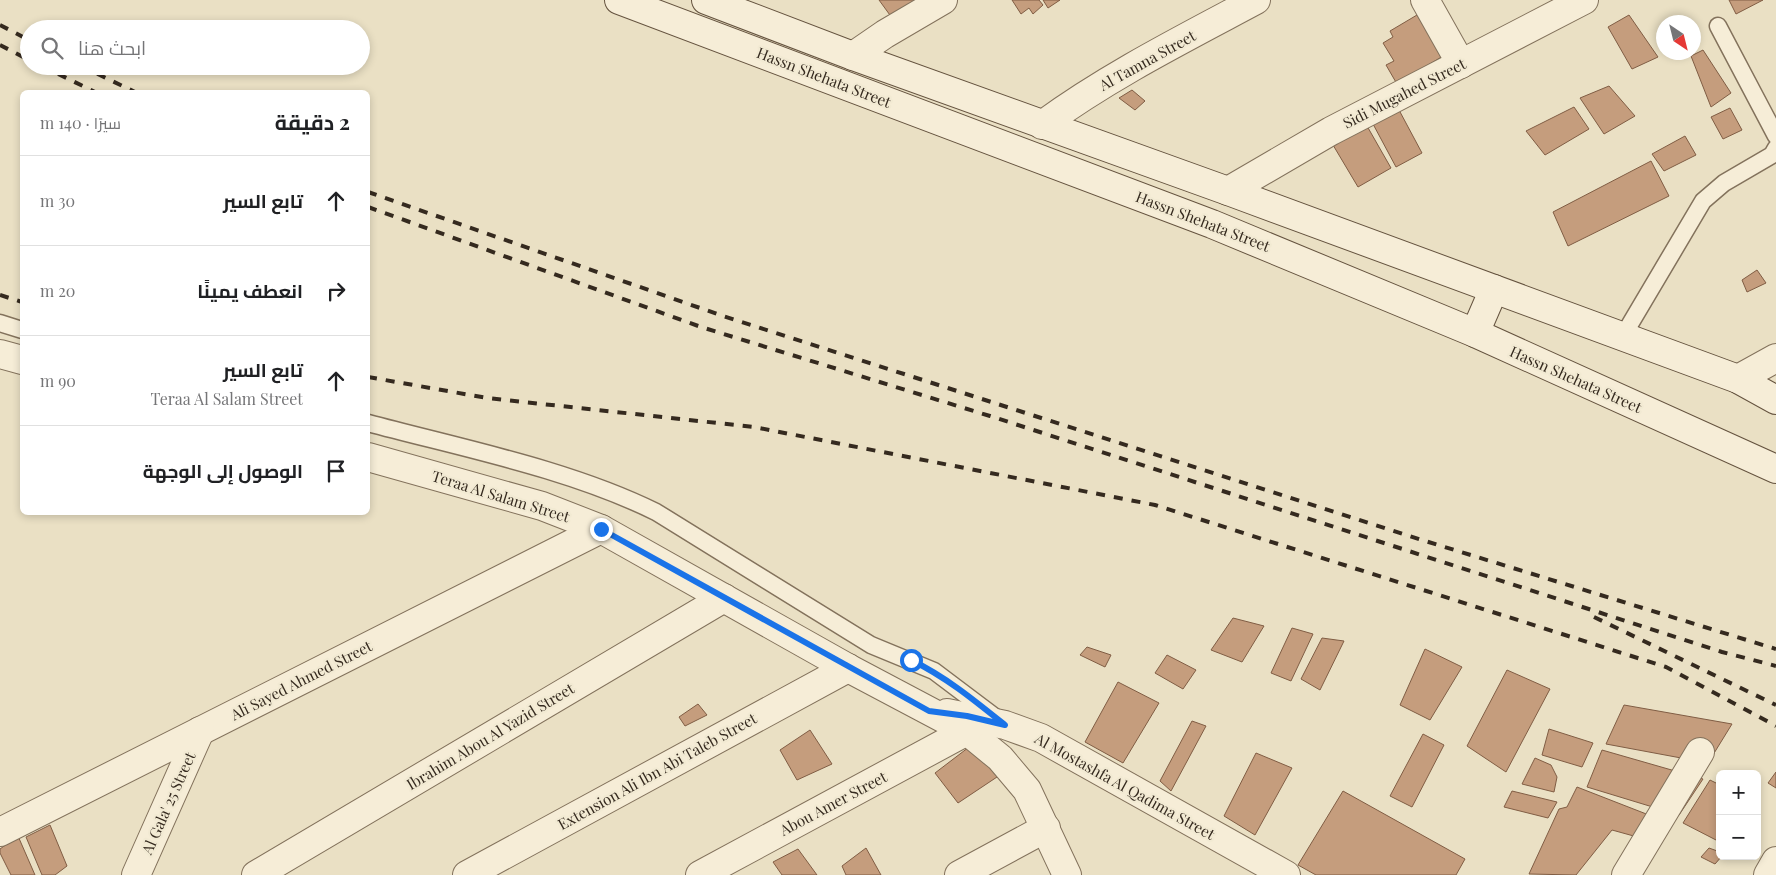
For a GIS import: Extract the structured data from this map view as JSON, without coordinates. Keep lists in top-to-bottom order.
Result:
{
  "streets": {
    "street": [
      "Al Tamna Street",
      "Hassn Shehata Street",
      "Sidi Mugahed Street",
      "Teraa Al Salam Street",
      "Ali Sayed Ahmed Street",
      "Ibrahim Abou Al Yazid Street",
      "Extension Ali Ibn Abi Taleb Street",
      "Al Mostashfa Al Qadima Street",
      "Al Gala' 25 Street",
      "Abou Amer Street"
    ]
  },
  "crossings": [
    ["Al Tamna Street", "Hassn Shehata Street"],
    ["Hassn Shehata Street", "Sidi Mugahed Street"],
    ["Teraa Al Salam Street", "Ali Sayed Ahmed Street"],
    ["Teraa Al Salam Street", "Ibrahim Abou Al Yazid Street"],
    ["Teraa Al Salam Street", "Extension Ali Ibn Abi Taleb Street"],
    ["Teraa Al Salam Street", "Al Mostashfa Al Qadima Street"],
    ["Teraa Al Salam Street", "Abou Amer Street"],
    ["Ali Sayed Ahmed Street", "Al Gala' 25 Street"]
  ],
  "north": "bottom right",
  "page": {
    "search": "ابحث هنا",
    "heading": ["2 دقيقة", "سيرًا · 140 m"],
    "list": [
      ["تابع السير", "30 m"],
      ["انعطف يمينًا", "20 m"],
      ["تابع السير", "Teraa Al Salam Street", "90 m"],
      "الوصول إلى الوجهة"
    ],
    "map_buttons": ["+", "−"]
  }
}
